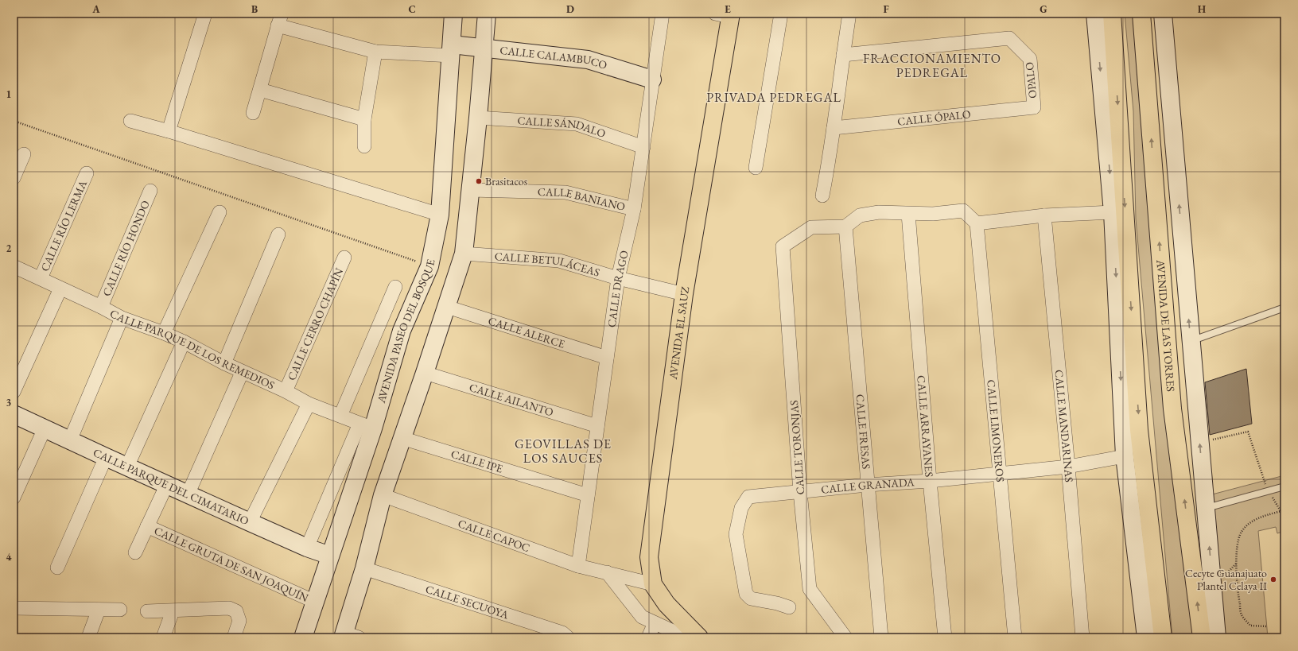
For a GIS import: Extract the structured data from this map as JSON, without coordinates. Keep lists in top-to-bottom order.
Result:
{
  "streets": {
    "main road": ["AVENIDA DE LAS TORRES", "AVENIDA EL SAUZ"],
    "street": [
      "CALLE CALAMBUCO",
      "OPALO",
      "CALLE ÓPALO",
      "CALLE SÁNDALO",
      "CALLE BANIANO",
      "CALLE RÍO LERMA",
      "CALLE RÍO HONDO",
      "CALLE BETULÁCEAS",
      "CALLE DRAGO",
      "CALLE CERRO CHAPÍN",
      "AVENIDA PASEO DEL BOSQUE",
      "CALLE ALERCE",
      "CALLE PARQUE DE LOS REMEDIOS",
      "CALLE AILANTO",
      "CALLE ARRAYANES",
      "CALLE MANDARINAS",
      "CALLE LIMONEROS",
      "CALLE FRESAS",
      "CALLE TORONJAS",
      "CALLE IPE",
      "CALLE GRANADA",
      "CALLE PARQUE DEL CIMATARIO",
      "CALLE CAPOC",
      "CALLE GRUTA DE SAN JOAQUÍN",
      "CALLE SECUOYA"
    ]
  },
  "crossings": [
    ["CALLE CALAMBUCO", "CALLE DRAGO"],
    ["CALLE CALAMBUCO", "AVENIDA PASEO DEL BOSQUE"],
    ["OPALO", "CALLE ÓPALO"],
    ["CALLE SÁNDALO", "CALLE DRAGO"],
    ["CALLE BANIANO", "CALLE DRAGO"],
    ["CALLE RÍO LERMA", "CALLE PARQUE DE LOS REMEDIOS"],
    ["CALLE RÍO HONDO", "CALLE PARQUE DE LOS REMEDIOS"],
    ["CALLE BETULÁCEAS", "CALLE DRAGO"],
    ["CALLE BETULÁCEAS", "AVENIDA EL SAUZ"],
    ["CALLE DRAGO", "CALLE ALERCE"],
    ["CALLE DRAGO", "CALLE AILANTO"],
    ["CALLE DRAGO", "CALLE IPE"],
    ["CALLE DRAGO", "CALLE CAPOC"],
    ["CALLE CERRO CHAPÍN", "CALLE PARQUE DE LOS REMEDIOS"],
    ["AVENIDA PASEO DEL BOSQUE", "CALLE PARQUE DE LOS REMEDIOS"],
    ["AVENIDA PASEO DEL BOSQUE", "CALLE PARQUE DEL CIMATARIO"],
    ["AVENIDA PASEO DEL BOSQUE", "CALLE GRUTA DE SAN JOAQUÍN"],
    ["AVENIDA EL SAUZ", "CALLE CAPOC"],
    ["CALLE ARRAYANES", "CALLE GRANADA"],
    ["CALLE MANDARINAS", "CALLE GRANADA"],
    ["CALLE LIMONEROS", "CALLE GRANADA"],
    ["CALLE FRESAS", "CALLE TORONJAS"],
    ["CALLE FRESAS", "CALLE GRANADA"],
    ["CALLE TORONJAS", "CALLE GRANADA"]
  ],
  "districts": ["FRACCIONAMIENTO PEDREGAL", "PRIVADA PEDREGAL", "GEOVILLAS DE LOS SAUCES"],
  "places": ["Brasitacos", "Cecyte Guanajuato Plantel Celaya II"],
  "grid": {
    "columns": [
      "A",
      "B",
      "C",
      "D",
      "E",
      "F",
      "G",
      "H"
    ],
    "rows": [
      "1",
      "2",
      "3",
      "4"
    ]
  }
}
